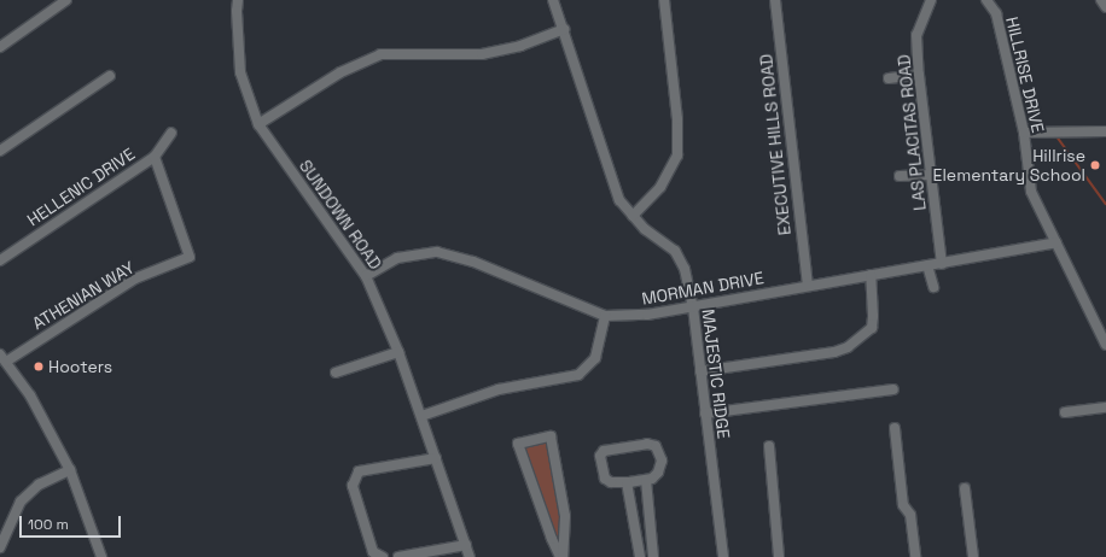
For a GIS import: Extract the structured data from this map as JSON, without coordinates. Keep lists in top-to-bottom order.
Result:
{
  "streets": {
    "street": [
      "HILLRISE DRIVE",
      "LAS PLACITAS ROAD",
      "EXECUTIVE HILLS ROAD",
      "HELLENIC DRIVE",
      "SUNDOWN ROAD",
      "MORMAN DRIVE",
      "ATHENIAN WAY",
      "MAJESTIC RIDGE"
    ]
  },
  "crossings": [
    ["HILLRISE DRIVE", "MORMAN DRIVE"],
    ["LAS PLACITAS ROAD", "MORMAN DRIVE"],
    ["EXECUTIVE HILLS ROAD", "MORMAN DRIVE"],
    ["HELLENIC DRIVE", "ATHENIAN WAY"],
    ["SUNDOWN ROAD", "MORMAN DRIVE"],
    ["MORMAN DRIVE", "MAJESTIC RIDGE"]
  ],
  "places": ["Hillrise Elementary School", "Hooters"],
  "scale_bar": "100 m"
}
